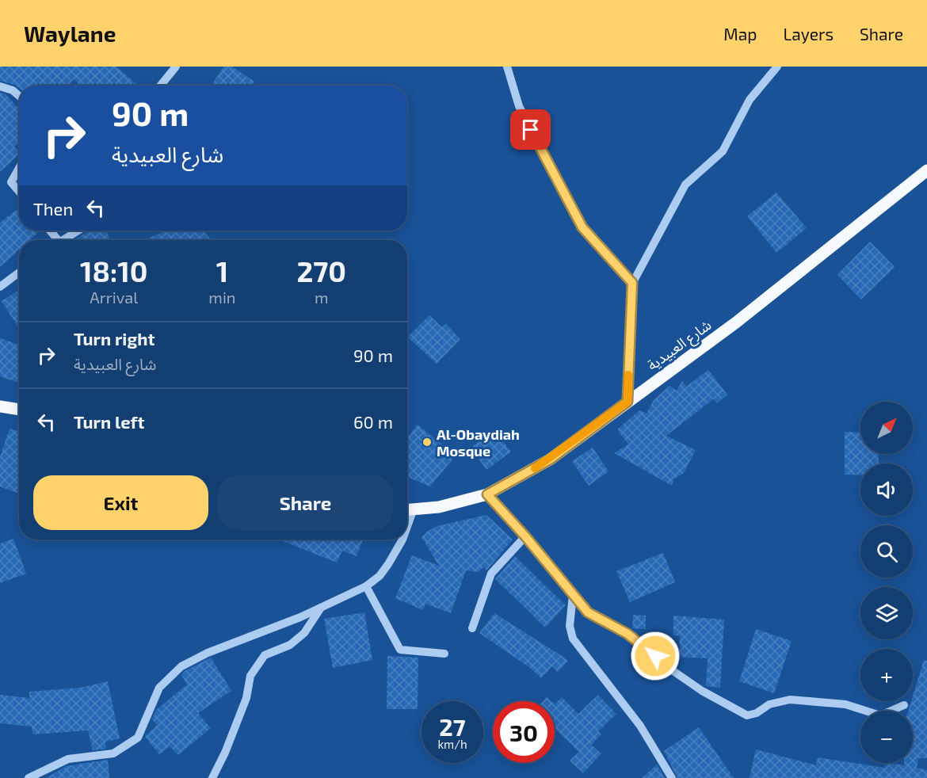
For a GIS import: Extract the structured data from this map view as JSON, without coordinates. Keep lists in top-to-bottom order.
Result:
{
  "streets": {
    "main road": ["شارع العبيدية"]
  },
  "places": ["Al-Obaydiah Mosque"],
  "north": "top right",
  "page": {
    "header": "Waylane",
    "nav": ["Map", "Layers", "Share"],
    "turn": ["90 m", "شارع العبيدية"],
    "then": "Then",
    "eta": [
      "18:10",
      "Arrival",
      "1",
      "min",
      "270",
      "m"
    ],
    "list": [
      {
        "name": "Turn right",
        "note": "شارع العبيدية",
        "value": "90 m"
      },
      {
        "name": "Turn left",
        "value": "60 m"
      }
    ],
    "map_buttons": ["+", "−"],
    "buttons": ["Exit", "Share"],
    "speed": "27 km/h",
    "limit": "30"
  }
}
